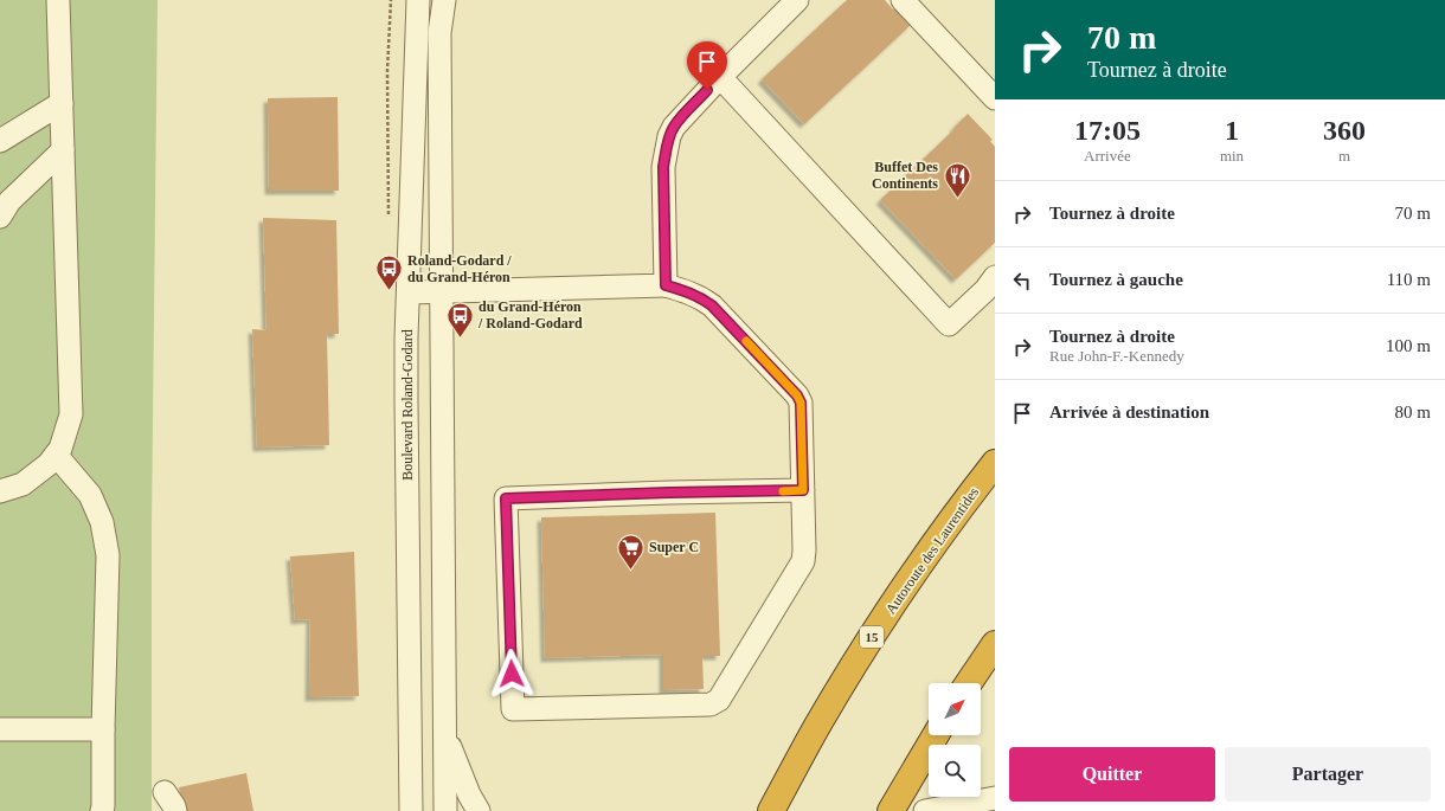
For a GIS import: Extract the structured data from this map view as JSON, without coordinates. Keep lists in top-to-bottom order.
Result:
{
  "streets": {
    "highway": ["Autoroute des Laurentides", "15"],
    "street": ["Boulevard Roland-Godard"]
  },
  "places": {
    "restaurant": ["Buffet Des Continents"],
    "bus stop": ["Roland-Godard / du Grand-Héron", "du Grand-Héron / Roland-Godard"],
    "supermarket": ["Super C"]
  },
  "north": "top right",
  "page": {
    "turn": ["70 m", "Tournez à droite"],
    "eta": [
      "17:05",
      "Arrivée",
      "1",
      "min",
      "360",
      "m"
    ],
    "list": [
      {
        "name": "Tournez à droite",
        "value": "70 m"
      },
      {
        "name": "Tournez à gauche",
        "value": "110 m"
      },
      {
        "name": "Tournez à droite",
        "note": "Rue John-F.-Kennedy",
        "value": "100 m"
      },
      {
        "name": "Arrivée à destination",
        "value": "80 m"
      }
    ],
    "buttons": ["Quitter", "Partager"]
  }
}
